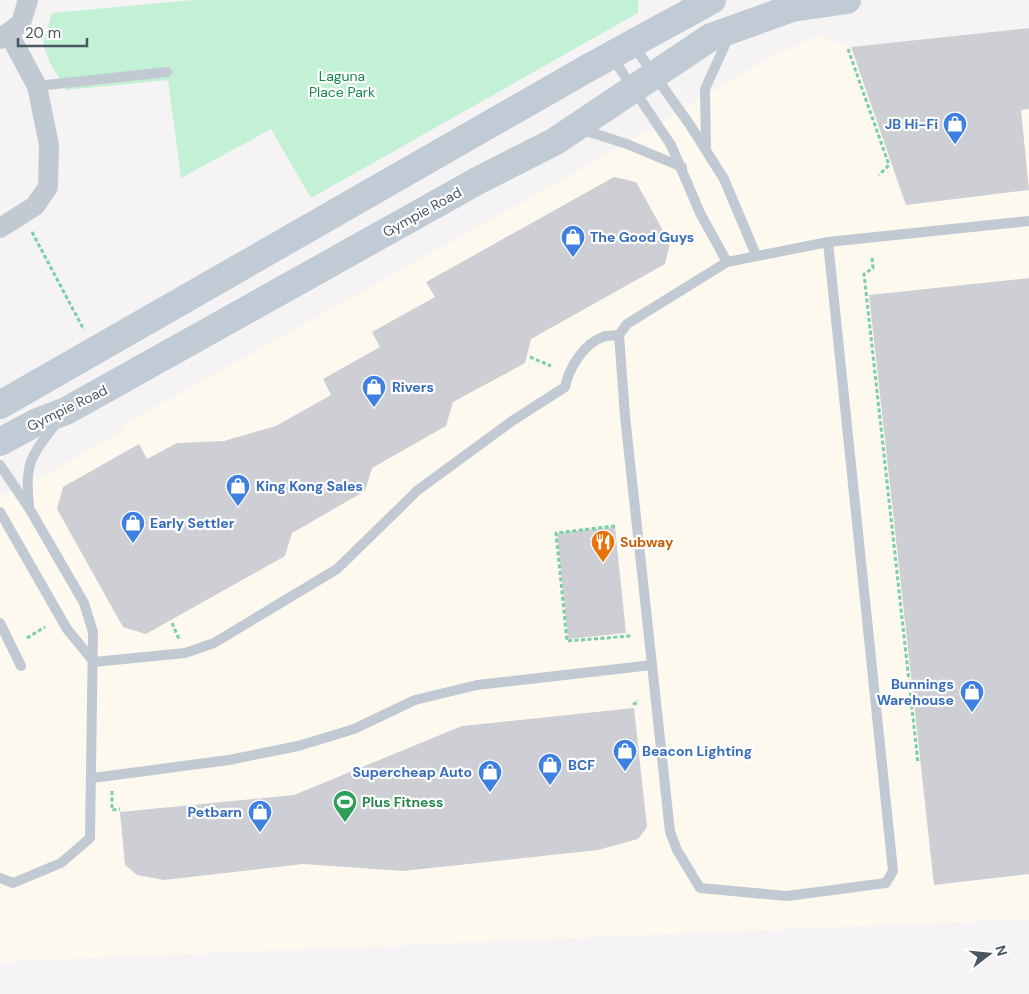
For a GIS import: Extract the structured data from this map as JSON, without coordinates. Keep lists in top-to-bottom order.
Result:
{
  "streets": {
    "main road": ["Gympie Road"]
  },
  "parks": ["Laguna Place Park"],
  "places": {
    "shop": [
      "JB Hi-Fi",
      "The Good Guys",
      "Rivers",
      "King Kong Sales",
      "Early Settler",
      "Bunnings Warehouse",
      "Beacon Lighting",
      "BCF",
      "Supercheap Auto",
      "Petbarn"
    ],
    "restaurant": ["Subway"],
    "sports": ["Plus Fitness"]
  },
  "scale_bar": "20 m",
  "north": "right"
}
